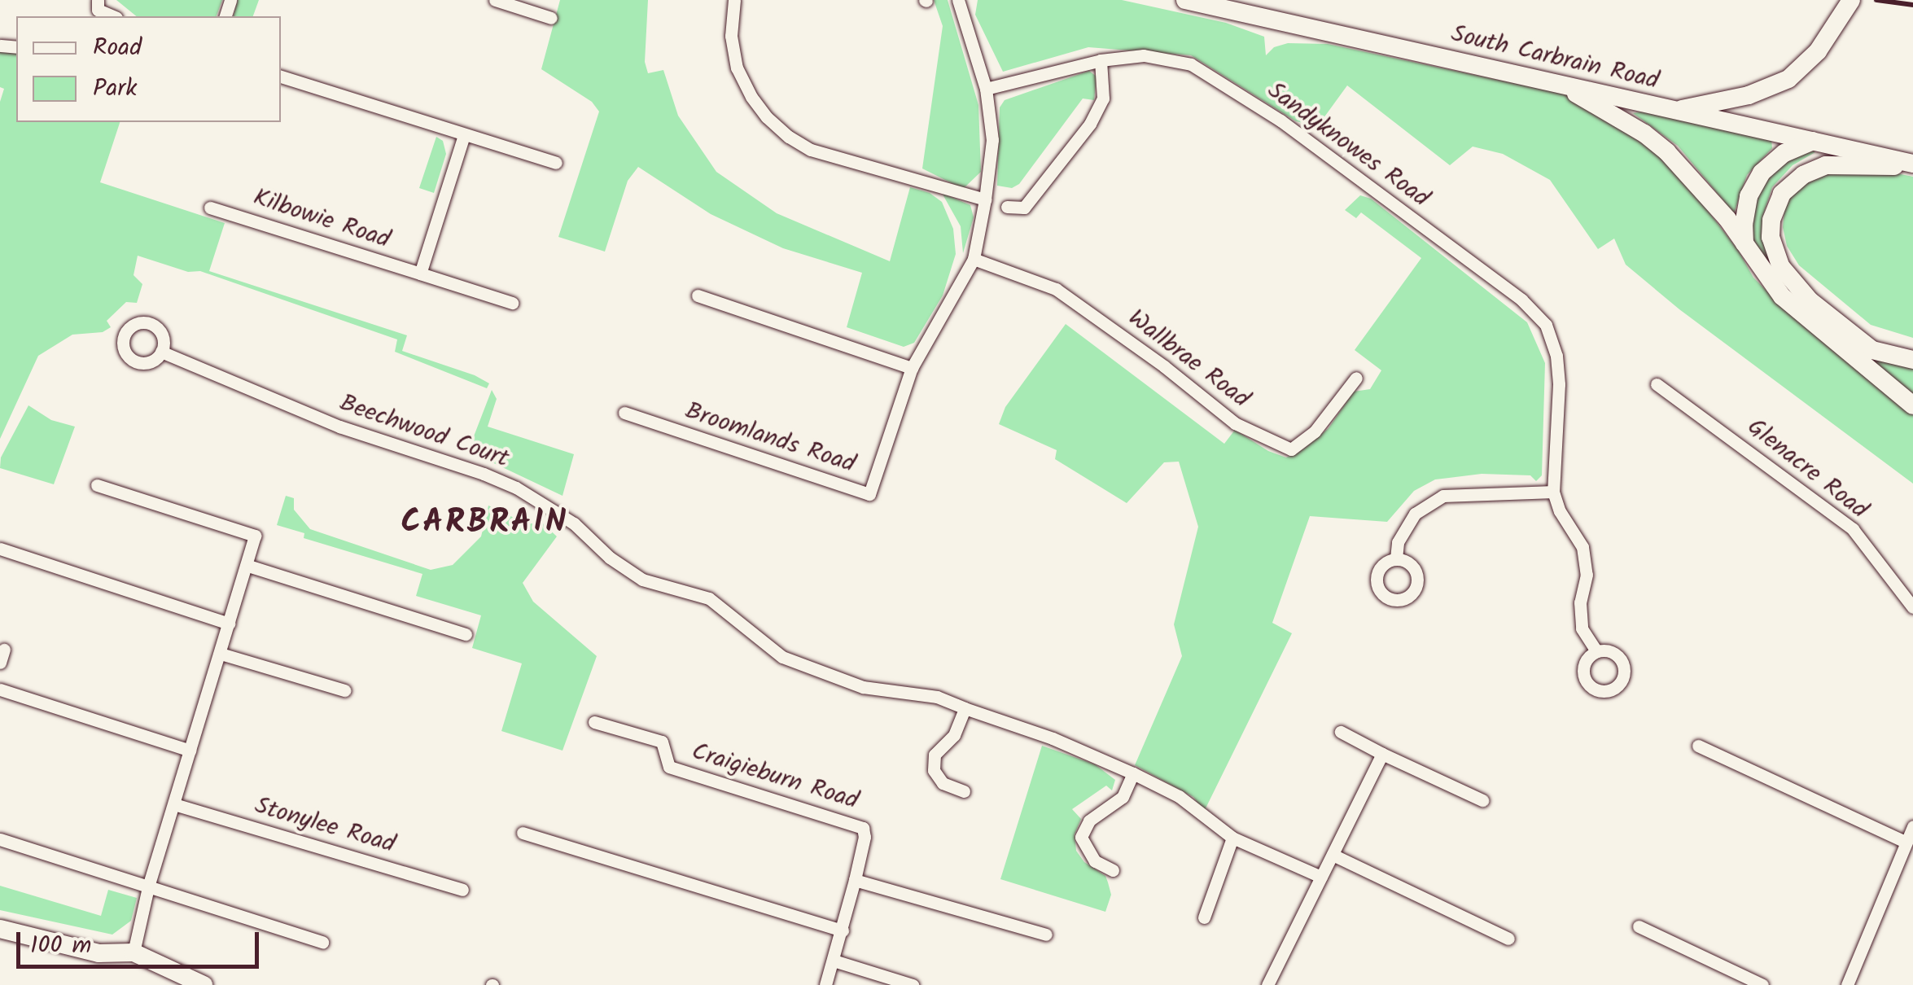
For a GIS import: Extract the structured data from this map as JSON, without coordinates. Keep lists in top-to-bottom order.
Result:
{
  "streets": {
    "main road": ["South Carbrain Road"],
    "street": [
      "Sandyknowes Road",
      "Kilbowie Road",
      "Wallbrae Road",
      "Beechwood Court",
      "Broomlands Road",
      "Glenacre Road",
      "Craigieburn Road",
      "Stonylee Road"
    ]
  },
  "crossings": [
    ["Sandyknowes Road", "Broomlands Road"],
    ["Wallbrae Road", "Broomlands Road"]
  ],
  "districts": ["CARBRAIN"],
  "legend": ["Road", "Park"],
  "scale_bar": "100 m"
}
